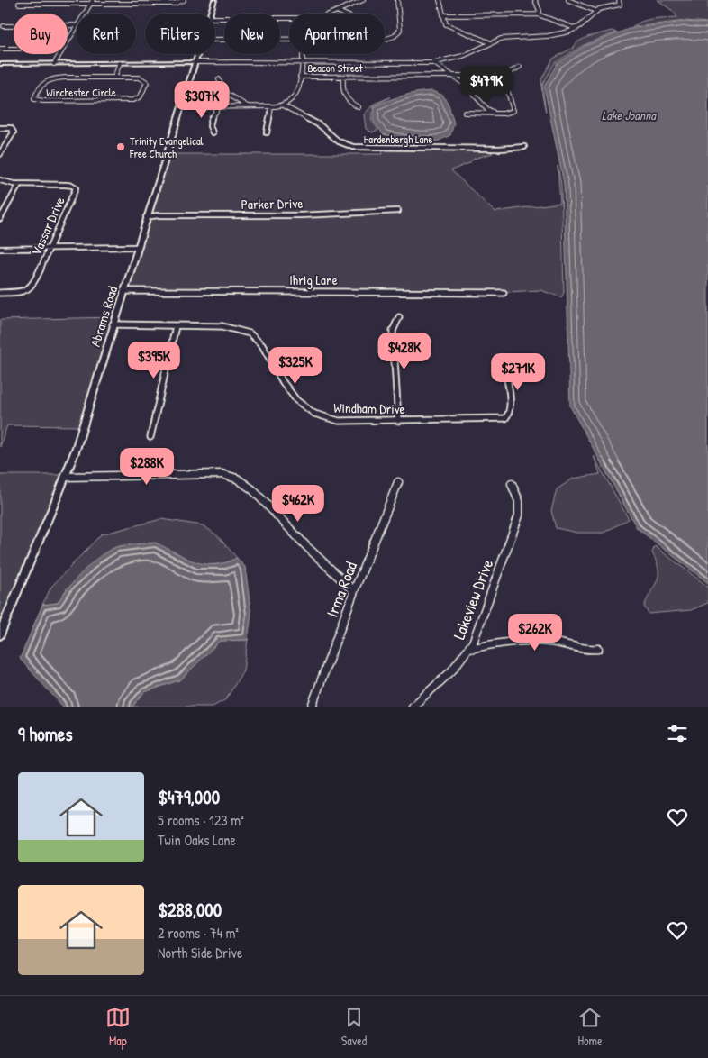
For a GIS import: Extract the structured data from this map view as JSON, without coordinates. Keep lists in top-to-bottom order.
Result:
{
  "streets": {
    "street": [
      "Beacon Street",
      "Winchester Circle",
      "Hardenbergh Lane",
      "Parker Drive",
      "Vassar Drive",
      "Ihrig Lane",
      "Abrams Road",
      "Windham Drive",
      "Irma Road",
      "Lakeview Drive"
    ]
  },
  "crossings": [
    ["Parker Drive", "Abrams Road"],
    ["Ihrig Lane", "Abrams Road"],
    ["Abrams Road", "Windham Drive"]
  ],
  "water": ["Lake Joanna"],
  "places": ["Trinity Evangelical Free Church"],
  "page": {
    "chip": [
      "Buy",
      "Rent",
      "Filters",
      "New",
      "Apartment"
    ],
    "price": [
      "$479K",
      "$307K",
      "$428K",
      "$395K",
      "$325K",
      "$271K",
      "$288K",
      "$462K",
      "$262K"
    ],
    "heading": "9 homes",
    "list": [
      {
        "name": "$479,000",
        "note": "5 rooms · 123 m² · Twin Oaks Lane"
      },
      {
        "name": "$288,000",
        "note": "2 rooms · 74 m² · North Side Drive"
      }
    ],
    "tabs": ["Map", "Saved", "Home"]
  }
}
